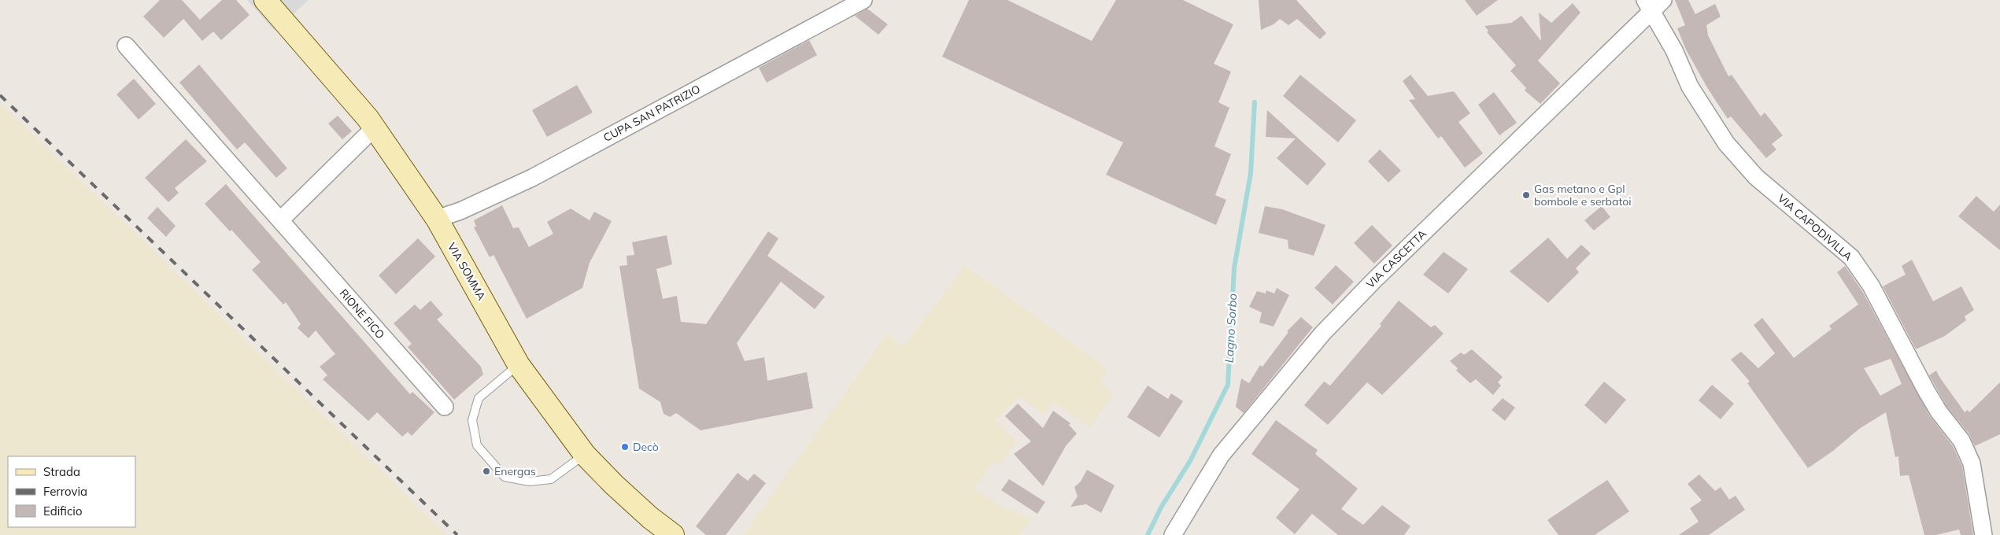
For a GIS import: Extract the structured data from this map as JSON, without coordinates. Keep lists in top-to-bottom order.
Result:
{
  "streets": {
    "main road": ["VIA SOMMA"],
    "street": [
      "CUPA SAN PATRIZIO",
      "VIA CAPODIVILLA",
      "VIA CASCETTA",
      "RIONE FICO"
    ]
  },
  "crossings": [
    ["CUPA SAN PATRIZIO", "VIA SOMMA"],
    ["VIA CAPODIVILLA", "VIA CASCETTA"]
  ],
  "water": ["Lagno Sorbo"],
  "places": ["Gas metano e Gpl bombole e serbatoi", "Decò", "Energas"],
  "legend": ["Strada", "Ferrovia", "Edificio"]
}
